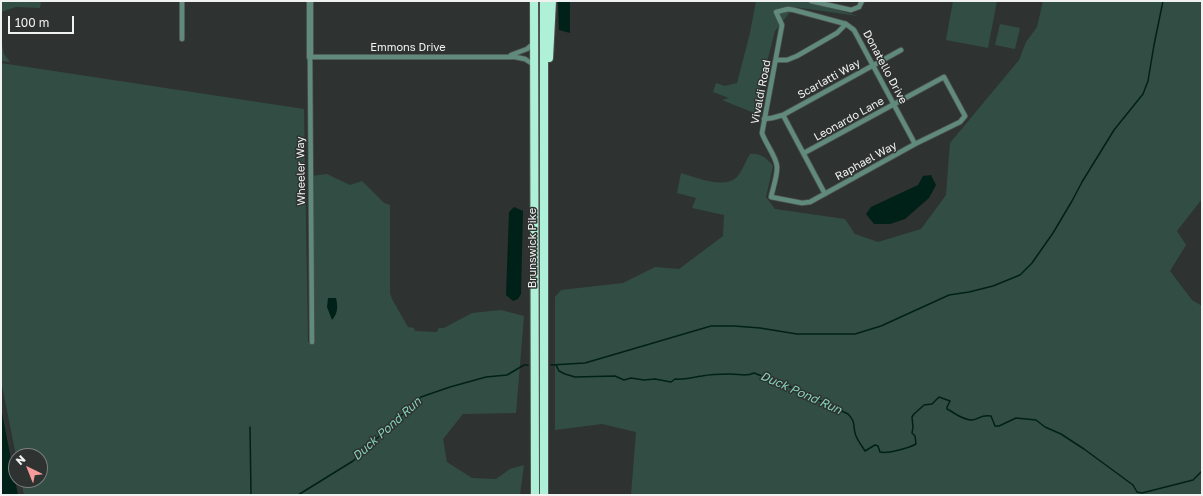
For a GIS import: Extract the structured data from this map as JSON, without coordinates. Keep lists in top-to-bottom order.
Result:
{
  "streets": {
    "highway": ["Brunswick Pike"],
    "street": [
      "Emmons Drive",
      "Donatello Drive",
      "Scarlatti Way",
      "Vivaldi Road",
      "Leonardo Lane",
      "Raphael Way",
      "Wheeler Way"
    ]
  },
  "crossings": [
    ["Emmons Drive", "Wheeler Way"],
    ["Emmons Drive", "Brunswick Pike"],
    ["Donatello Drive", "Scarlatti Way"],
    ["Donatello Drive", "Vivaldi Road"],
    ["Donatello Drive", "Leonardo Lane"],
    ["Donatello Drive", "Raphael Way"],
    ["Scarlatti Way", "Vivaldi Road"],
    ["Vivaldi Road", "Raphael Way"],
    ["Leonardo Lane", "Raphael Way"]
  ],
  "water": ["Duck Pond Run"],
  "scale_bar": "100 m",
  "north": "top left"
}
